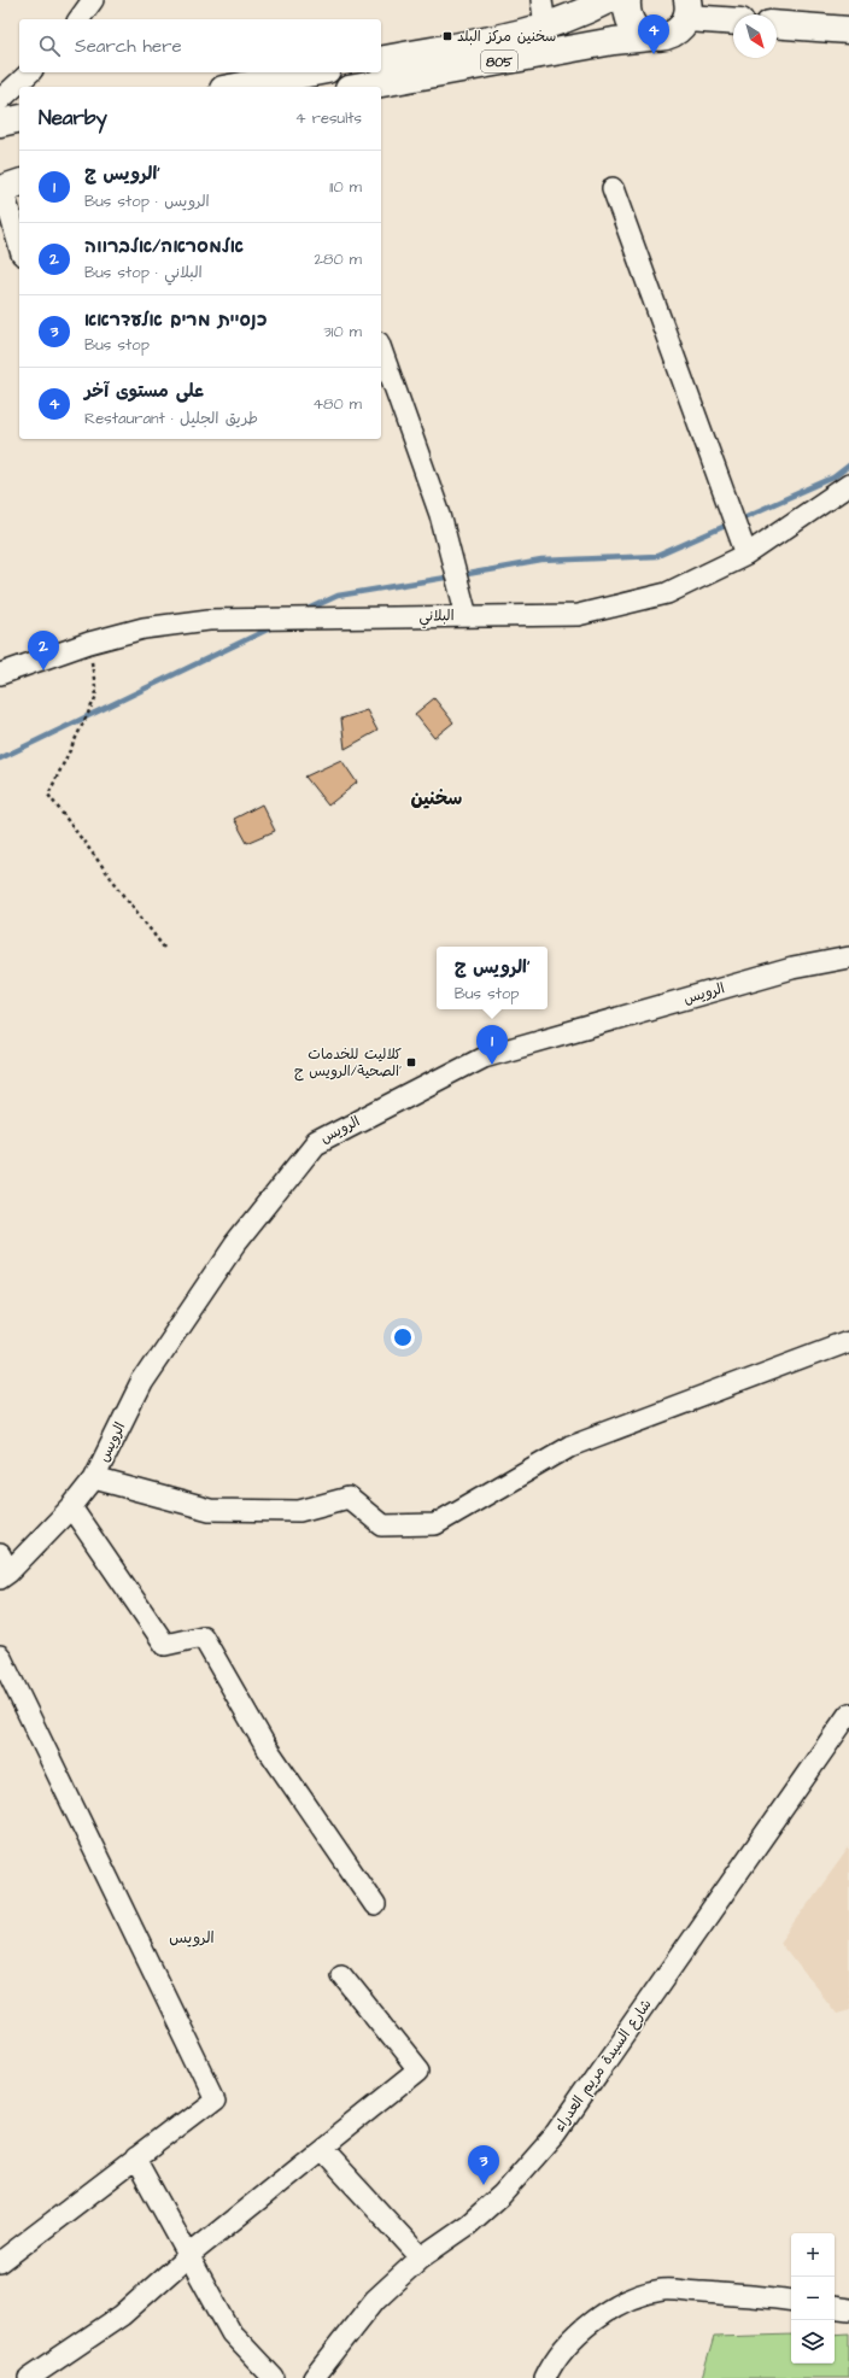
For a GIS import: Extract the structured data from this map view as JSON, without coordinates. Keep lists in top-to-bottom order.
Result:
{
  "streets": {
    "main road": ["805"],
    "street": ["البلاني", "الرويس", "شارع السيدة مريم العدراء"]
  },
  "districts": ["سخنين", "الرويس"],
  "places": {
    "transit": ["سخنين مركز البلد", "كلاليت للخدمات الصحية/الرويس ج‘"]
  },
  "north": "bottom right",
  "page": {
    "pins": [
      "4",
      "2",
      "1",
      "3"
    ],
    "search": "Search here",
    "heading": ["Nearby", "4 results"],
    "list": [
      {
        "mark": "1",
        "name": "الرويس ج‘",
        "note": "Bus stop · الرويس",
        "value": "110 m"
      },
      {
        "mark": "2",
        "name": "אלמסראה/אלברווה",
        "note": "Bus stop · البلاني",
        "value": "280 m"
      },
      {
        "mark": "3",
        "name": "כנסיית מרים אלעדראא",
        "note": "Bus stop",
        "value": "310 m"
      },
      {
        "mark": "4",
        "name": "على مستوى آخر",
        "note": "Restaurant · طريق الجليل",
        "value": "480 m"
      }
    ],
    "popup": ["الرويس ج‘", "Bus stop"],
    "map_buttons": ["+", "−"]
  }
}
